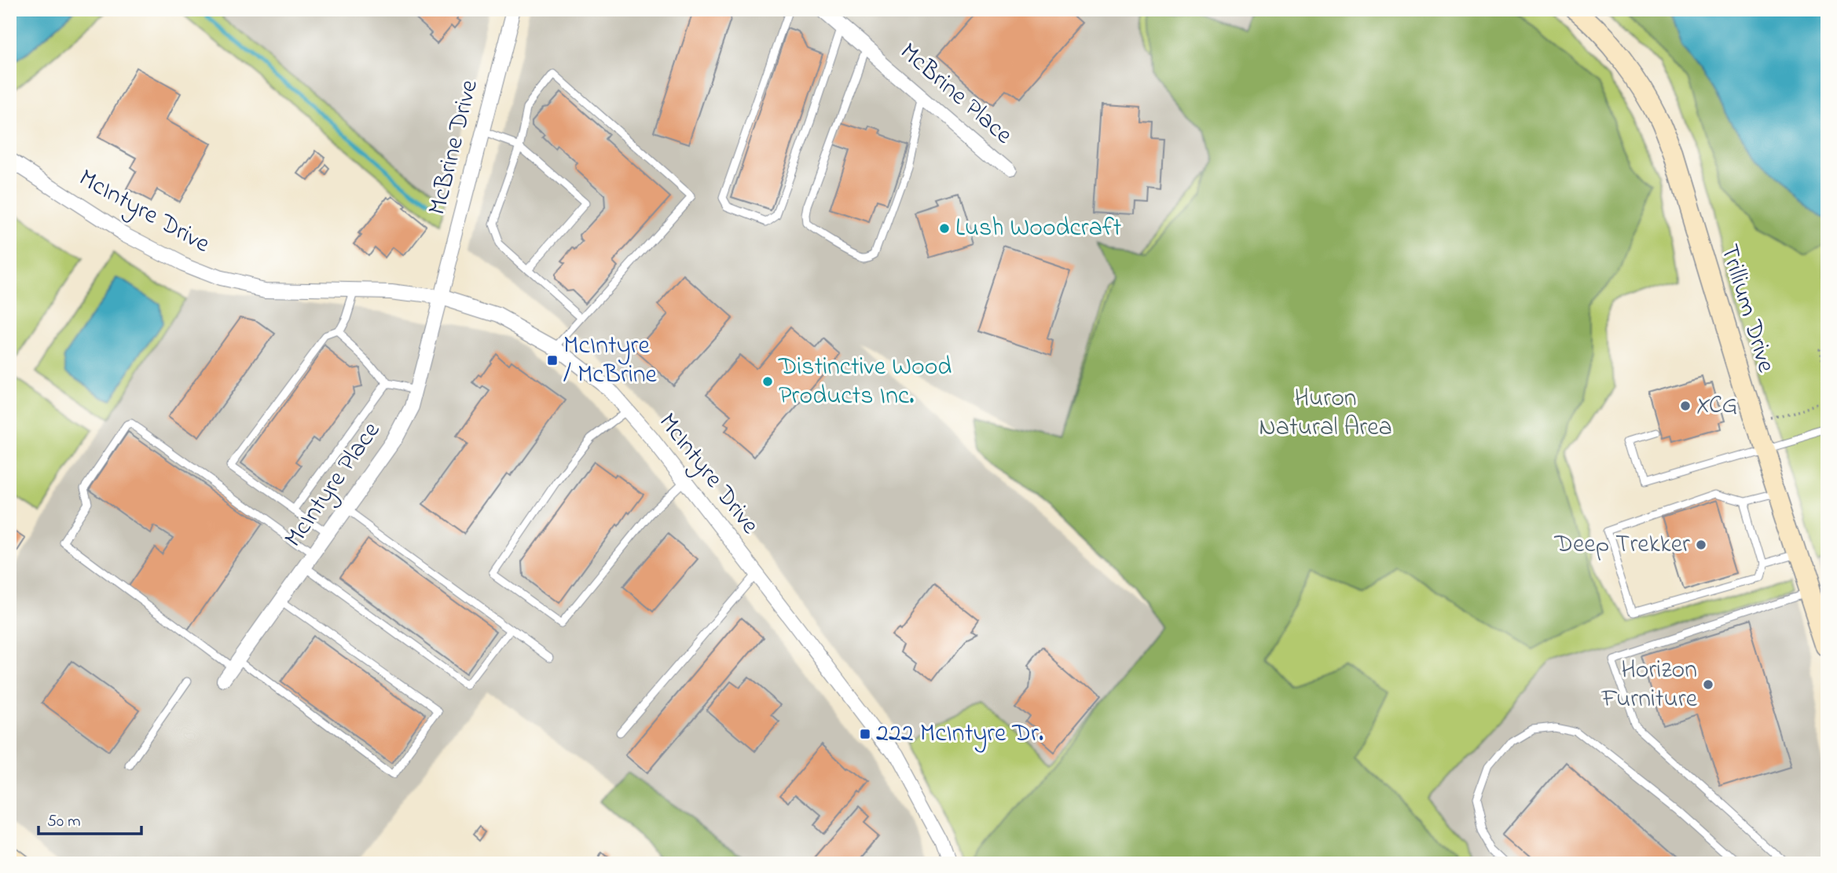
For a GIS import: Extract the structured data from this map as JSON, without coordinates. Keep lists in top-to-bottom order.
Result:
{
  "streets": {
    "street": [
      "McBrine Place",
      "McBrine Drive",
      "McIntyre Drive",
      "Trillium Drive",
      "McIntyre Place"
    ]
  },
  "crossings": [
    ["McBrine Drive", "McIntyre Drive"],
    ["McBrine Drive", "McIntyre Place"],
    ["McIntyre Drive", "McIntyre Place"]
  ],
  "parks": ["Huron Natural Area"],
  "places": {
    "other": [
      "Lush Woodcraft",
      "Distinctive Wood Products Inc.",
      "XCG",
      "Deep Trekker",
      "Horizon Furniture"
    ],
    "transit": ["McIntyre / McBrine", "222 McIntyre Dr."]
  },
  "scale_bar": "50 m"
}
